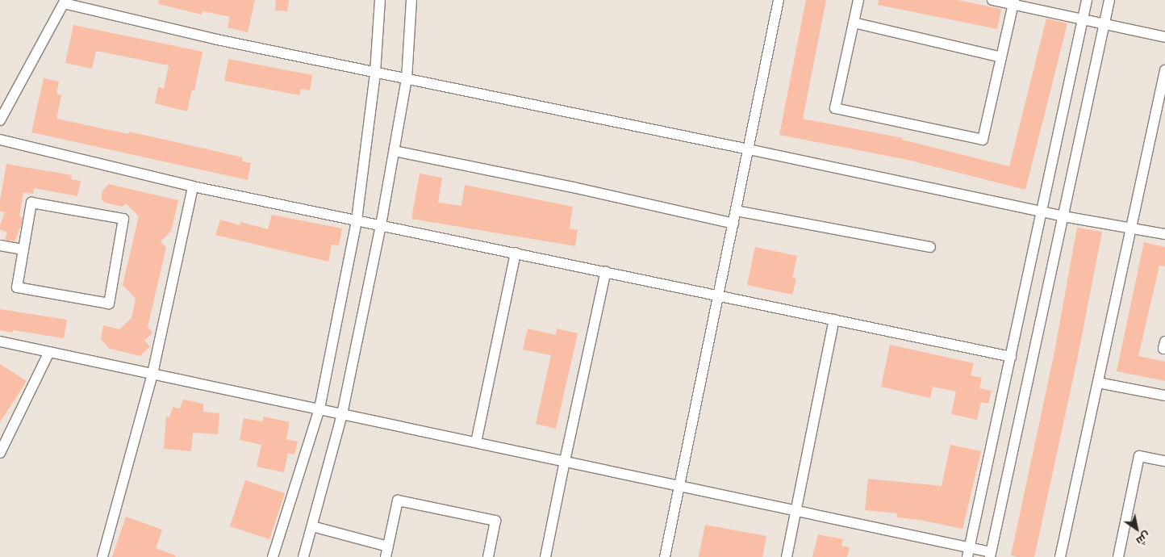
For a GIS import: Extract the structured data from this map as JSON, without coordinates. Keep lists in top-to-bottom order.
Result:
{
  "north": "bottom right"
}
